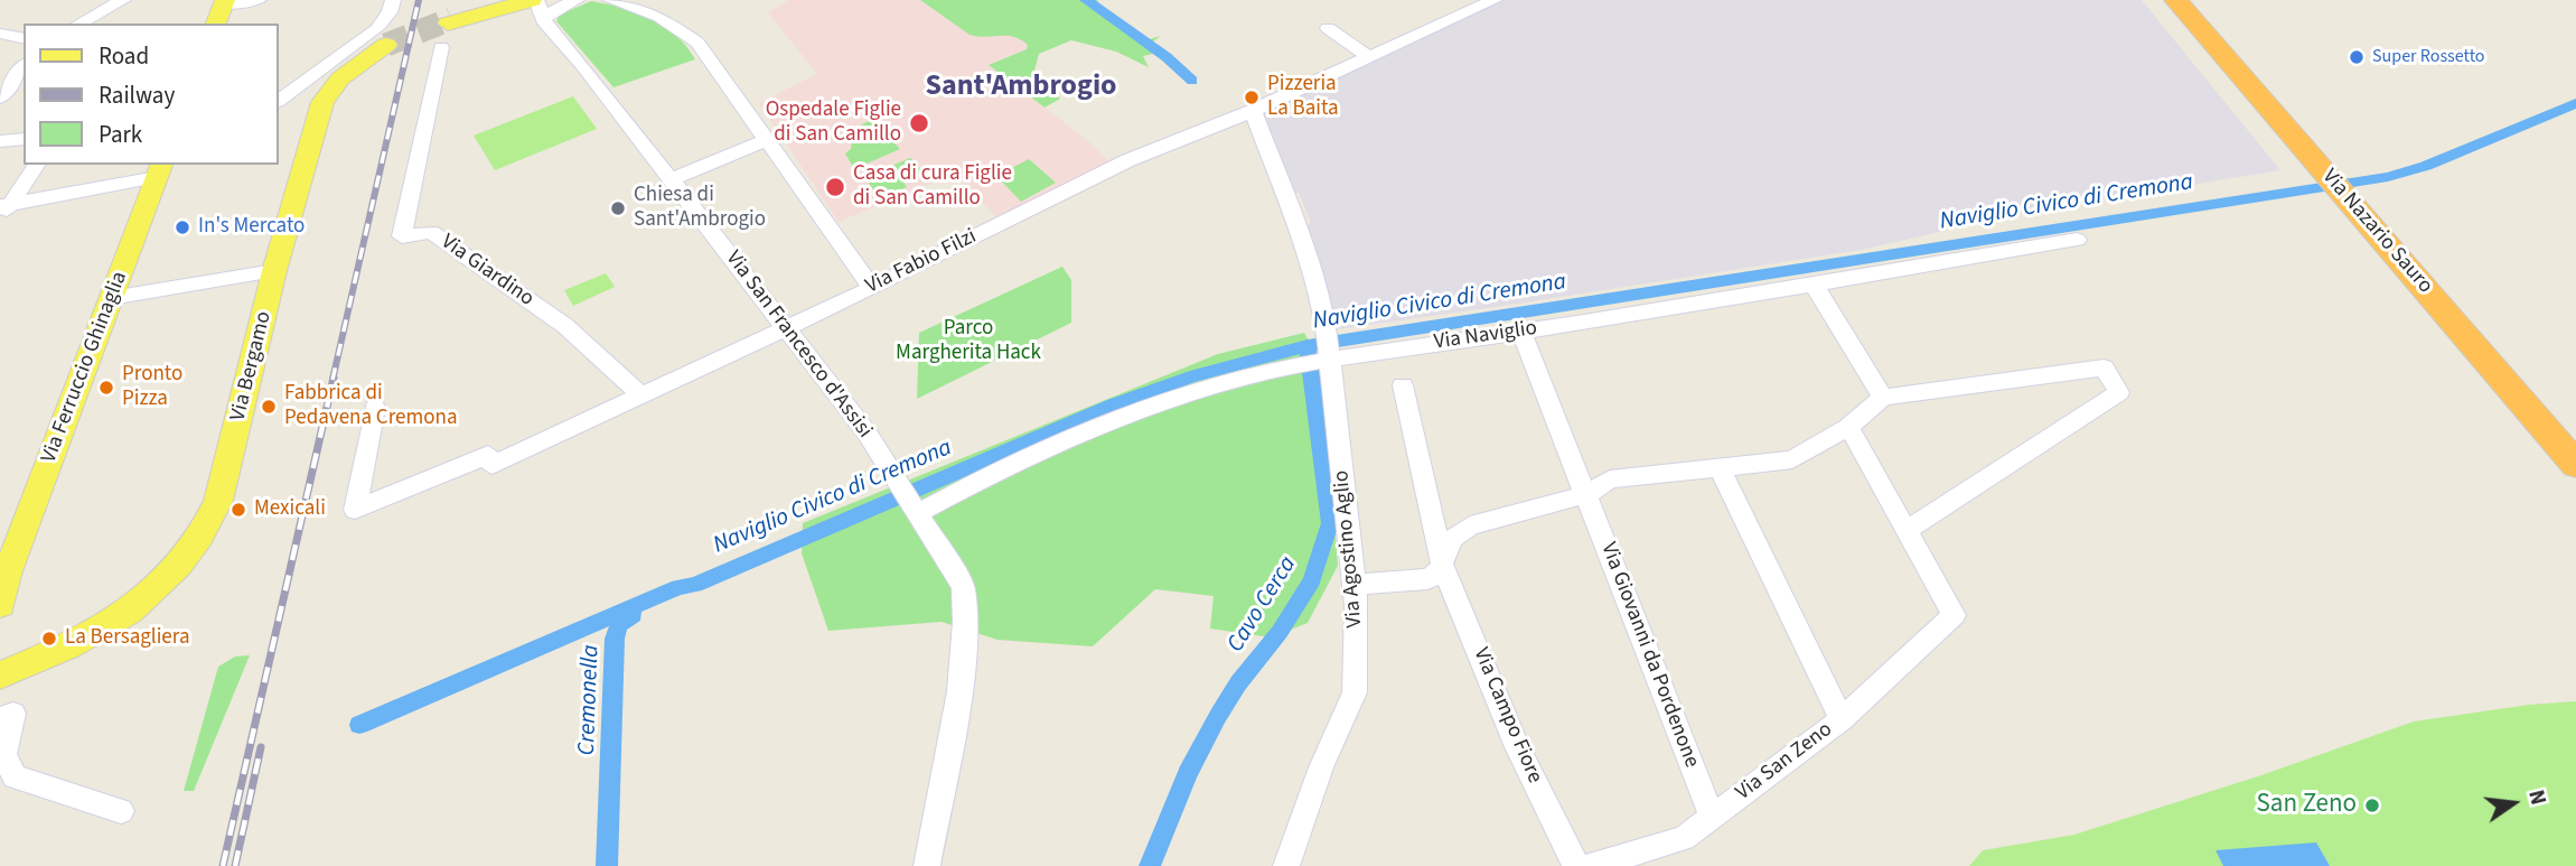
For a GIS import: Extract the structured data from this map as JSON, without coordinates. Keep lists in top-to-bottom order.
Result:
{
  "streets": {
    "highway": ["Via Nazario Sauro"],
    "main road": ["Via Bergamo", "Via Ferruccio Ghinaglia"],
    "street": [
      "Via Fabio Filzi",
      "Via Giardino",
      "Via Naviglio",
      "Via San Francesco d'Assisi",
      "Via Agostino Aglio",
      "Via Giovanni da Pordenone",
      "Via Campo Fiore",
      "Via San Zeno"
    ]
  },
  "crossings": [
    ["Via Fabio Filzi", "Via Giardino"],
    ["Via Fabio Filzi", "Via San Francesco d'Assisi"],
    ["Via Naviglio", "Via San Francesco d'Assisi"],
    ["Via Naviglio", "Via Agostino Aglio"],
    ["Via Naviglio", "Via Giovanni da Pordenone"],
    ["Via Giovanni da Pordenone", "Via San Zeno"]
  ],
  "districts": ["Sant'Ambrogio"],
  "water": ["Naviglio Civico di Cremona", "Cavo Cerca", "Cremonella"],
  "parks": ["Parco Margherita Hack"],
  "places": [
    "Super Rossetto",
    "Pizzeria La Baita",
    "Ospedale Figlie di San Camillo",
    "Casa di cura Figlie di San Camillo",
    "Chiesa di Sant'Ambrogio",
    "In's Mercato",
    "Pronto Pizza",
    "Fabbrica di Pedavena Cremona",
    "Mexicali",
    "La Bersagliera",
    "San Zeno"
  ],
  "legend": ["Road", "Railway", "Park"],
  "north": "right"
}
